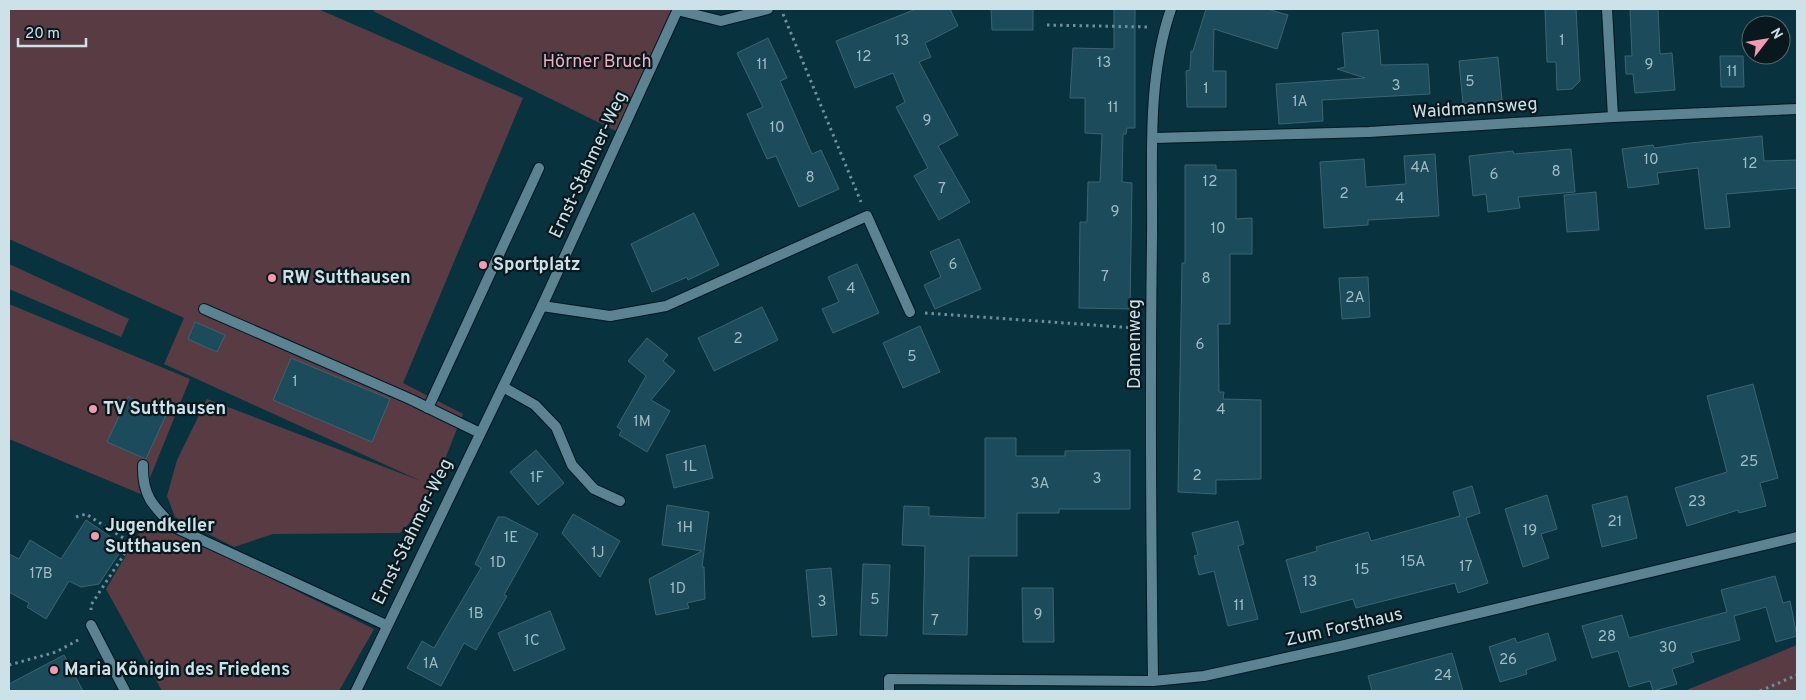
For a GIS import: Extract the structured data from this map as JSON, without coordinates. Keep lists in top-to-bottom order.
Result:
{
  "streets": {
    "street": [
      "Waidmannsweg",
      "Ernst-Stahmer-Weg",
      "Damenweg",
      "Zum Forsthaus"
    ]
  },
  "crossings": [
    ["Waidmannsweg", "Damenweg"],
    ["Damenweg", "Zum Forsthaus"]
  ],
  "parks": ["Hörner Bruch"],
  "places": [
    "Sportplatz",
    "RW Sutthausen",
    "TV Sutthausen",
    "Jugendkeller Sutthausen",
    "Maria Königin des Friedens"
  ],
  "house_numbers": [
    "13",
    "1",
    "12",
    "13",
    "11",
    "9",
    "11",
    "5",
    "3",
    "1",
    "1A",
    "11",
    "9",
    "10",
    "10",
    "12",
    "4A",
    "8",
    "6",
    "8",
    "12",
    "7",
    "2",
    "4",
    "9",
    "10",
    "6",
    "7",
    "8",
    "4",
    "2A",
    "2",
    "6",
    "5",
    "1",
    "4",
    "1M",
    "25",
    "1L",
    "2",
    "1F",
    "3",
    "3A",
    "23",
    "21",
    "1H",
    "19",
    "1E",
    "1J",
    "15A",
    "1D",
    "17",
    "15",
    "17B",
    "13",
    "1D",
    "5",
    "3",
    "11",
    "1B",
    "9",
    "7",
    "28",
    "1C",
    "30",
    "26",
    "1A",
    "24"
  ],
  "scale_bar": "20 m",
  "north": "top right"
}
